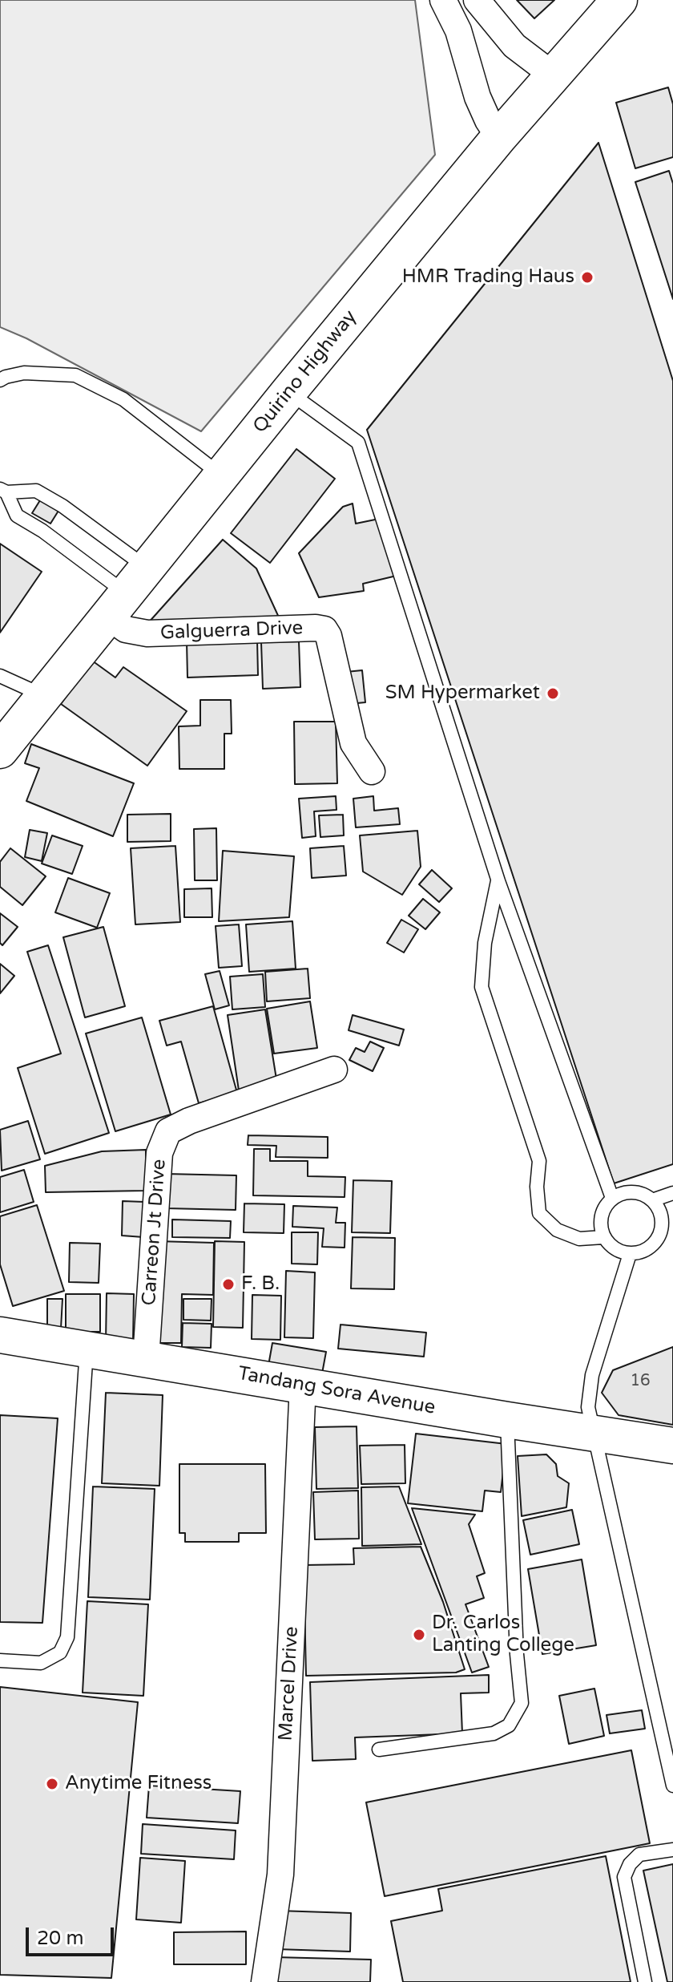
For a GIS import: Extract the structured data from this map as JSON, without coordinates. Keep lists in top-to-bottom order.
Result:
{
  "streets": {
    "main road": ["Quirino Highway", "Tandang Sora Avenue"],
    "street": ["Galguerra Drive", "Carreon Jt Drive", "Marcel Drive"]
  },
  "crossings": [
    ["Quirino Highway", "Galguerra Drive"],
    ["Carreon Jt Drive", "Tandang Sora Avenue"],
    ["Tandang Sora Avenue", "Marcel Drive"]
  ],
  "places": [
    "HMR Trading Haus",
    "SM Hypermarket",
    "F. B.",
    "Dr. Carlos Lanting College",
    "Anytime Fitness"
  ],
  "house_numbers": ["16"],
  "scale_bar": "20 m"
}
